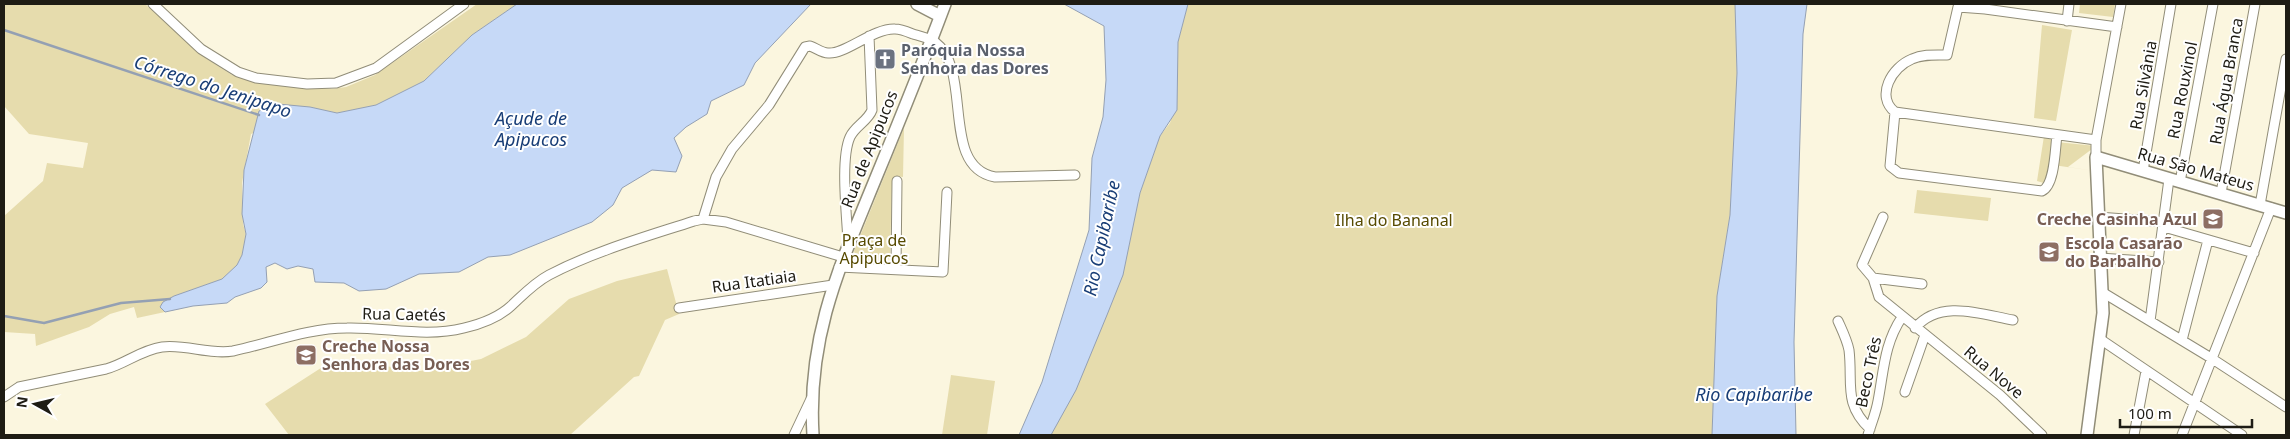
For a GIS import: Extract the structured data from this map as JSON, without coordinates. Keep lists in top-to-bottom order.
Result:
{
  "streets": {
    "street": [
      "Rua Água Branca",
      "Rua Silvânia",
      "Rua Rouxinol",
      "Rua de Apipucos",
      "Rua São Mateus",
      "Rua Itatiaia",
      "Rua Caetés",
      "Beco Três",
      "Rua Nove"
    ]
  },
  "crossings": [
    ["Rua Água Branca", "Rua São Mateus"],
    ["Rua Silvânia", "Rua São Mateus"],
    ["Rua Rouxinol", "Rua São Mateus"],
    ["Rua de Apipucos", "Rua Itatiaia"],
    ["Rua de Apipucos", "Rua Caetés"],
    ["Beco Três", "Rua Nove"]
  ],
  "water": ["Córrego do Jenipapo", "Açude de Apipucos", "Rio Capibaribe"],
  "parks": ["Ilha do Bananal", "Praça de Apipucos"],
  "places": {
    "church": ["Paróquia Nossa Senhora das Dores"],
    "school or university": ["Creche Casinha Azul", "Escola Casarão do Barbalho", "Creche Nossa Senhora das Dores"]
  },
  "scale_bar": "100 m",
  "north": "left"
}
